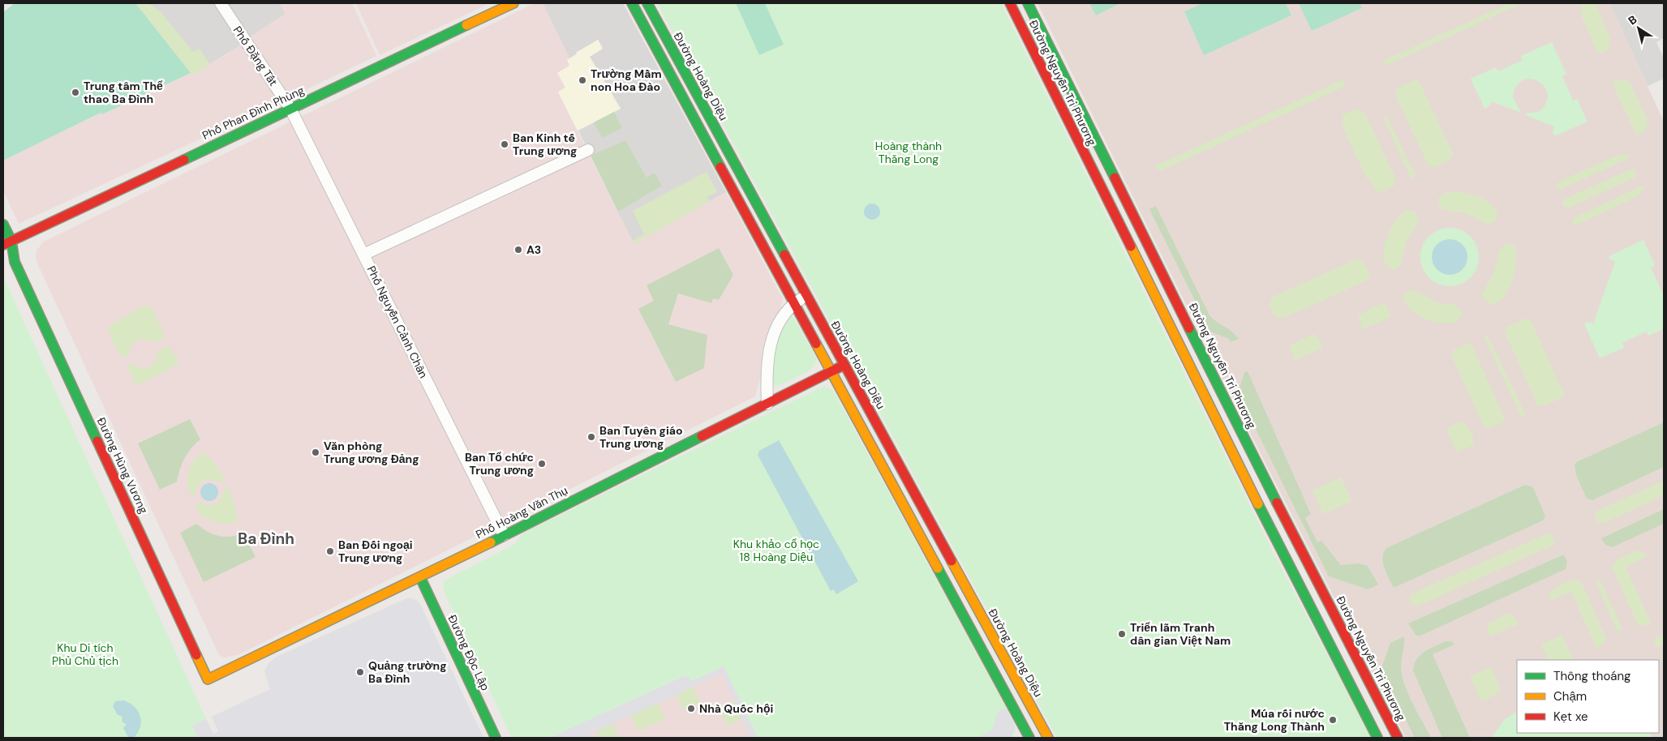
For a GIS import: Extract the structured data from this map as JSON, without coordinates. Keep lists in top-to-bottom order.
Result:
{
  "streets": {
    "street": [
      "Phố Đặng Tất",
      "Đường Hoàng Diệu",
      "Đường Nguyễn Tri Phương",
      "Phố Phan Đình Phùng",
      "Phố Nguyễn Cảnh Chân",
      "Đường Hùng Vương",
      "Phố Hoàng Văn Thụ",
      "Đường Độc Lập"
    ]
  },
  "crossings": [
    ["Phố Đặng Tất", "Phố Phan Đình Phùng"],
    ["Phố Đặng Tất", "Phố Nguyễn Cảnh Chân"],
    ["Đường Hoàng Diệu", "Phố Hoàng Văn Thụ"],
    ["Phố Phan Đình Phùng", "Phố Nguyễn Cảnh Chân"],
    ["Phố Phan Đình Phùng", "Đường Hùng Vương"],
    ["Phố Nguyễn Cảnh Chân", "Phố Hoàng Văn Thụ"],
    ["Đường Hùng Vương", "Phố Hoàng Văn Thụ"],
    ["Phố Hoàng Văn Thụ", "Đường Độc Lập"]
  ],
  "districts": ["Ba Đình"],
  "parks": ["Hoàng thành Thăng Long", "Khu khảo cổ học 18 Hoàng Diệu", "Khu Di tích Phủ Chủ tịch"],
  "places": [
    "Trường Mầm non Hoa Đào",
    "Trung tâm Thể thao Ba Đình",
    "Ban Kinh tế Trung ương",
    "A3",
    "Ban Tuyên giáo Trung ương",
    "Văn phòng Trung ương Đảng",
    "Ban Tổ chức Trung ương",
    "Ban Đối ngoại Trung ương",
    "Triển lãm Tranh dân gian Việt Nam",
    "Quảng trường Ba Đình",
    "Nhà Quốc hội",
    "Múa rối nước Thăng Long Thành"
  ],
  "legend": ["Thông thoáng", "Chậm", "Kẹt xe"],
  "north": "top left"
}
